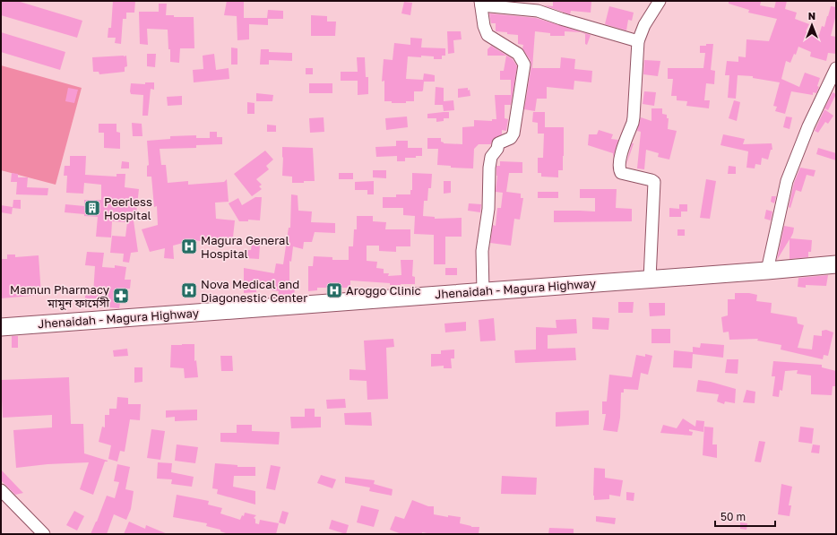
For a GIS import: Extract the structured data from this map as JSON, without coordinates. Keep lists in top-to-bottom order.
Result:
{
  "streets": {
    "highway": ["Jhenaidah - Magura Highway"]
  },
  "places": {
    "building": ["Peerless Hospital"],
    "hospital": ["Magura General Hospital", "Nova Medical and Diagonestic Center", "Aroggo Clinic"],
    "pharmacy": ["Mamun Pharmacy মামুন ফার্মেসী"]
  },
  "scale_bar": "50 m",
  "north": "top"
}
